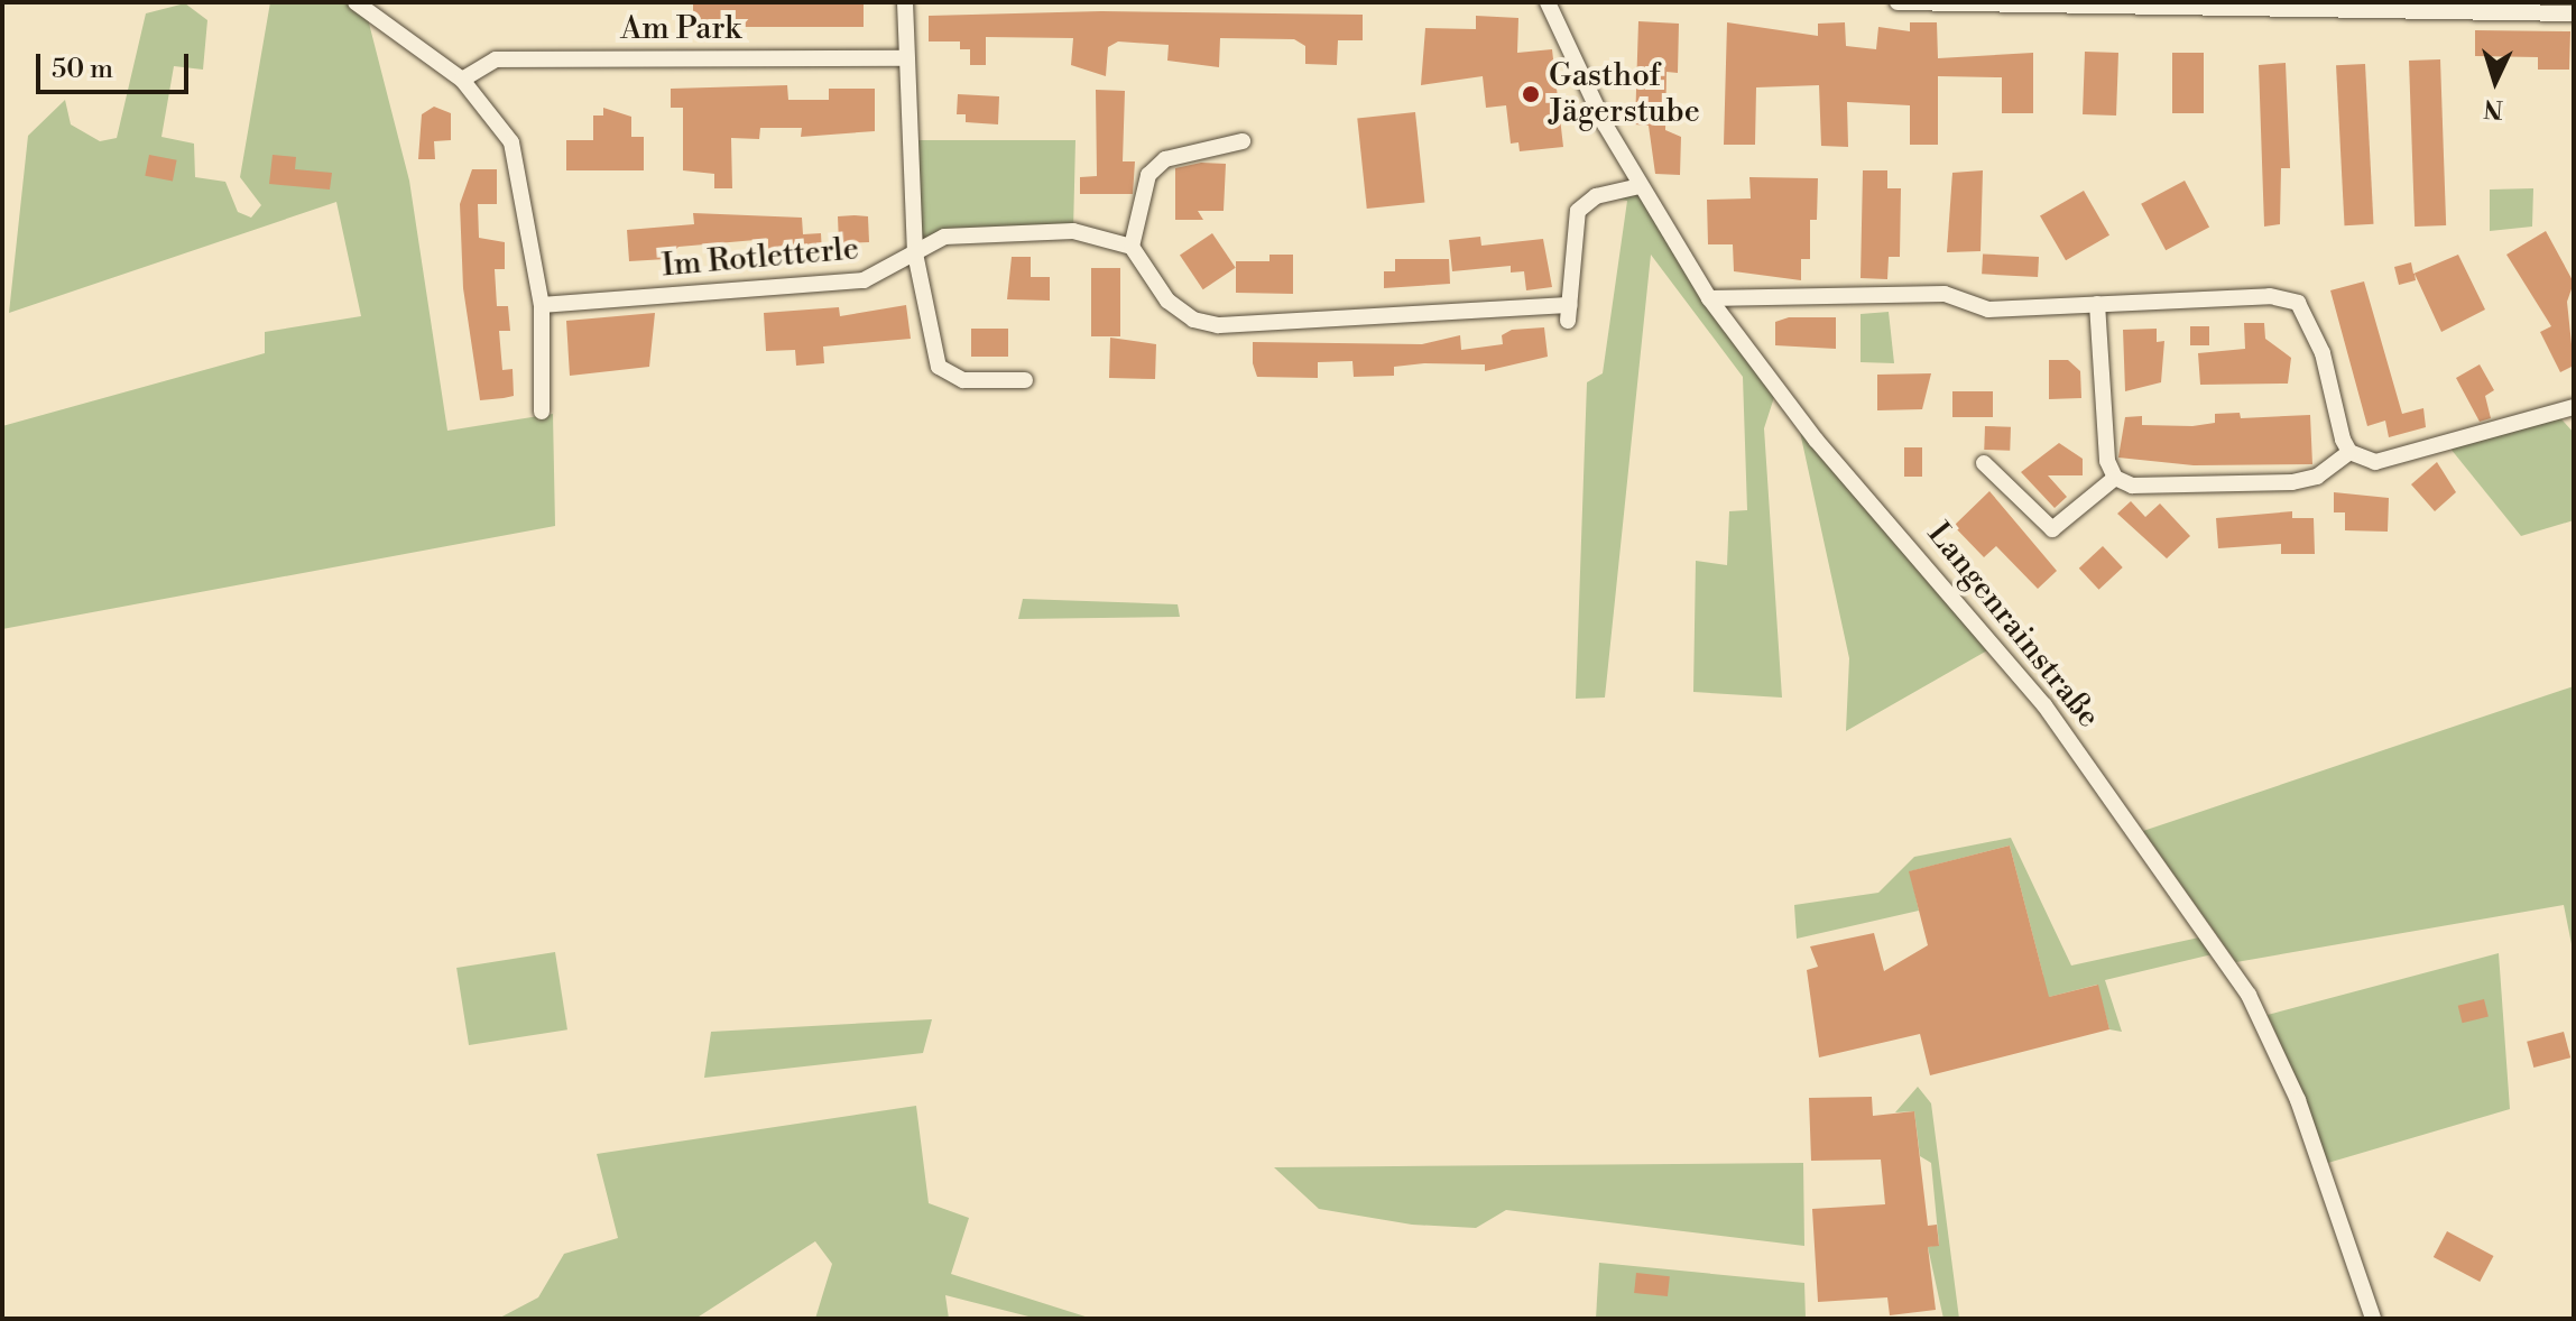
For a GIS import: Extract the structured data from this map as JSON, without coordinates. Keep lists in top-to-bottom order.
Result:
{
  "streets": {
    "street": ["Am Park", "Im Rotletterle", "Langenrainstraße"]
  },
  "places": ["Gasthof Jägerstube"],
  "scale_bar": "50 m",
  "north": "bottom"
}
